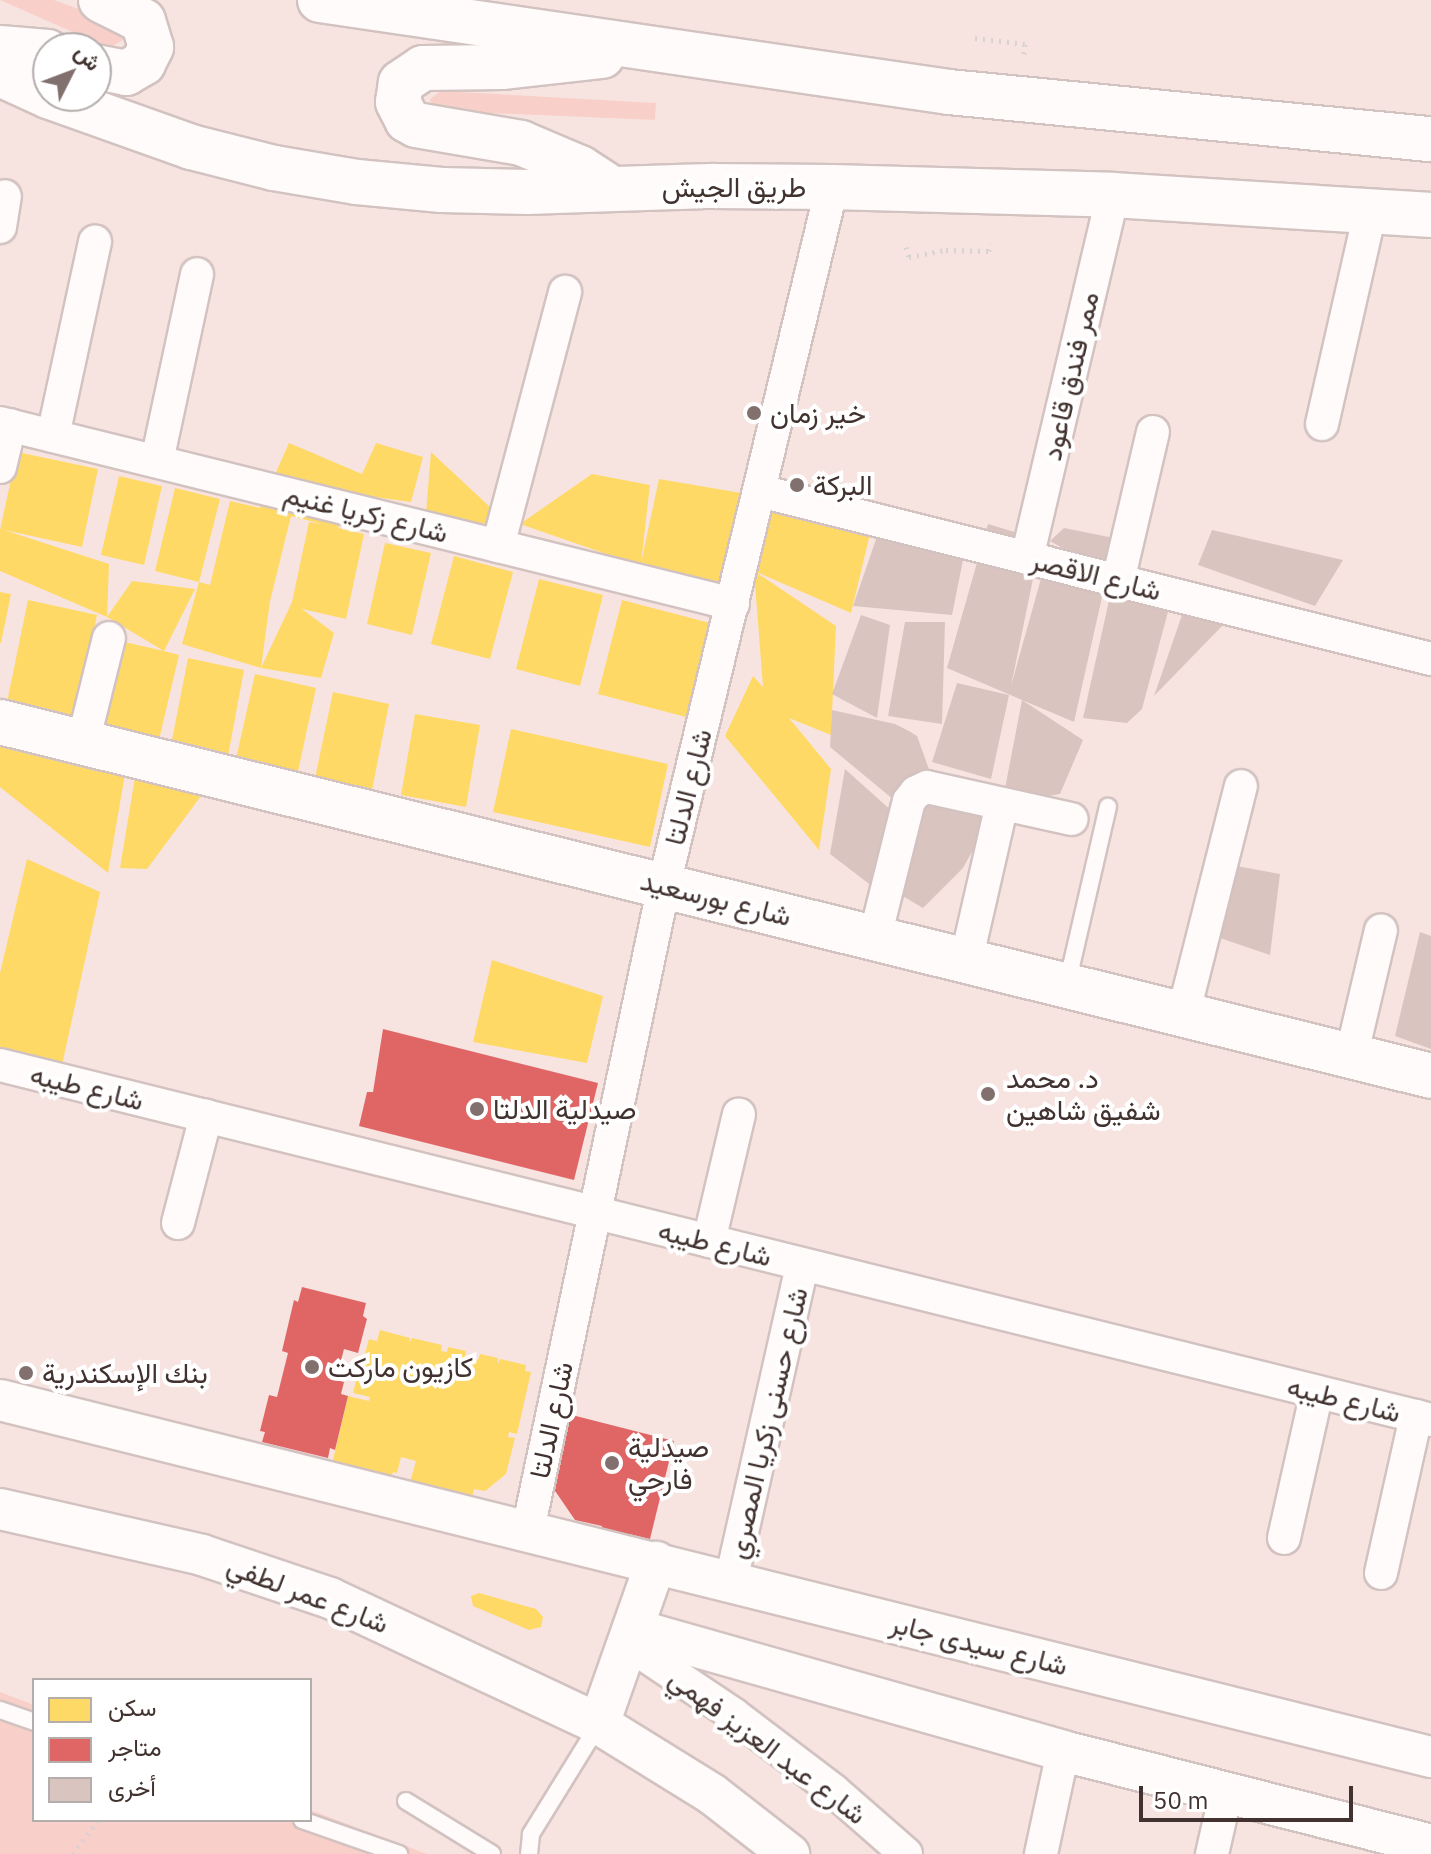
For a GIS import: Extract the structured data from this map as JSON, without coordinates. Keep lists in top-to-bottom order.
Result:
{
  "streets": {
    "main road": ["طريق الجيش", "شارع بورسعيد"],
    "street": [
      "ممر فندق قاعود",
      "شارع زكريا غنيم",
      "شارع الاقصر",
      "شارع الدلتا",
      "شارع طيبه",
      "شارع حسنى زكريا المصري",
      "شارع عمر لطفي",
      "شارع سيدى جابر",
      "شارع عبد العزيز فهمي"
    ]
  },
  "crossings": [
    ["طريق الجيش", "ممر فندق قاعود"],
    ["طريق الجيش", "شارع الدلتا"],
    ["ممر فندق قاعود", "شارع الاقصر"],
    ["شارع زكريا غنيم", "شارع الدلتا"],
    ["شارع الاقصر", "شارع الدلتا"],
    ["شارع الدلتا", "شارع بورسعيد"],
    ["شارع الدلتا", "شارع طيبه"],
    ["شارع الدلتا", "شارع سيدى جابر"],
    ["شارع طيبه", "شارع حسنى زكريا المصري"],
    ["شارع حسنى زكريا المصري", "شارع سيدى جابر"]
  ],
  "places": [
    "خير زمان",
    "البركة",
    "د. محمد شفيق شاهين",
    "صيدلية الدلتا",
    "كازيون ماركت",
    "بنك الإسكندرية",
    "صيدلية فارحي"
  ],
  "legend": ["سكن", "متاجر", "أخرى"],
  "scale_bar": "50 m",
  "north": "top right"
}
